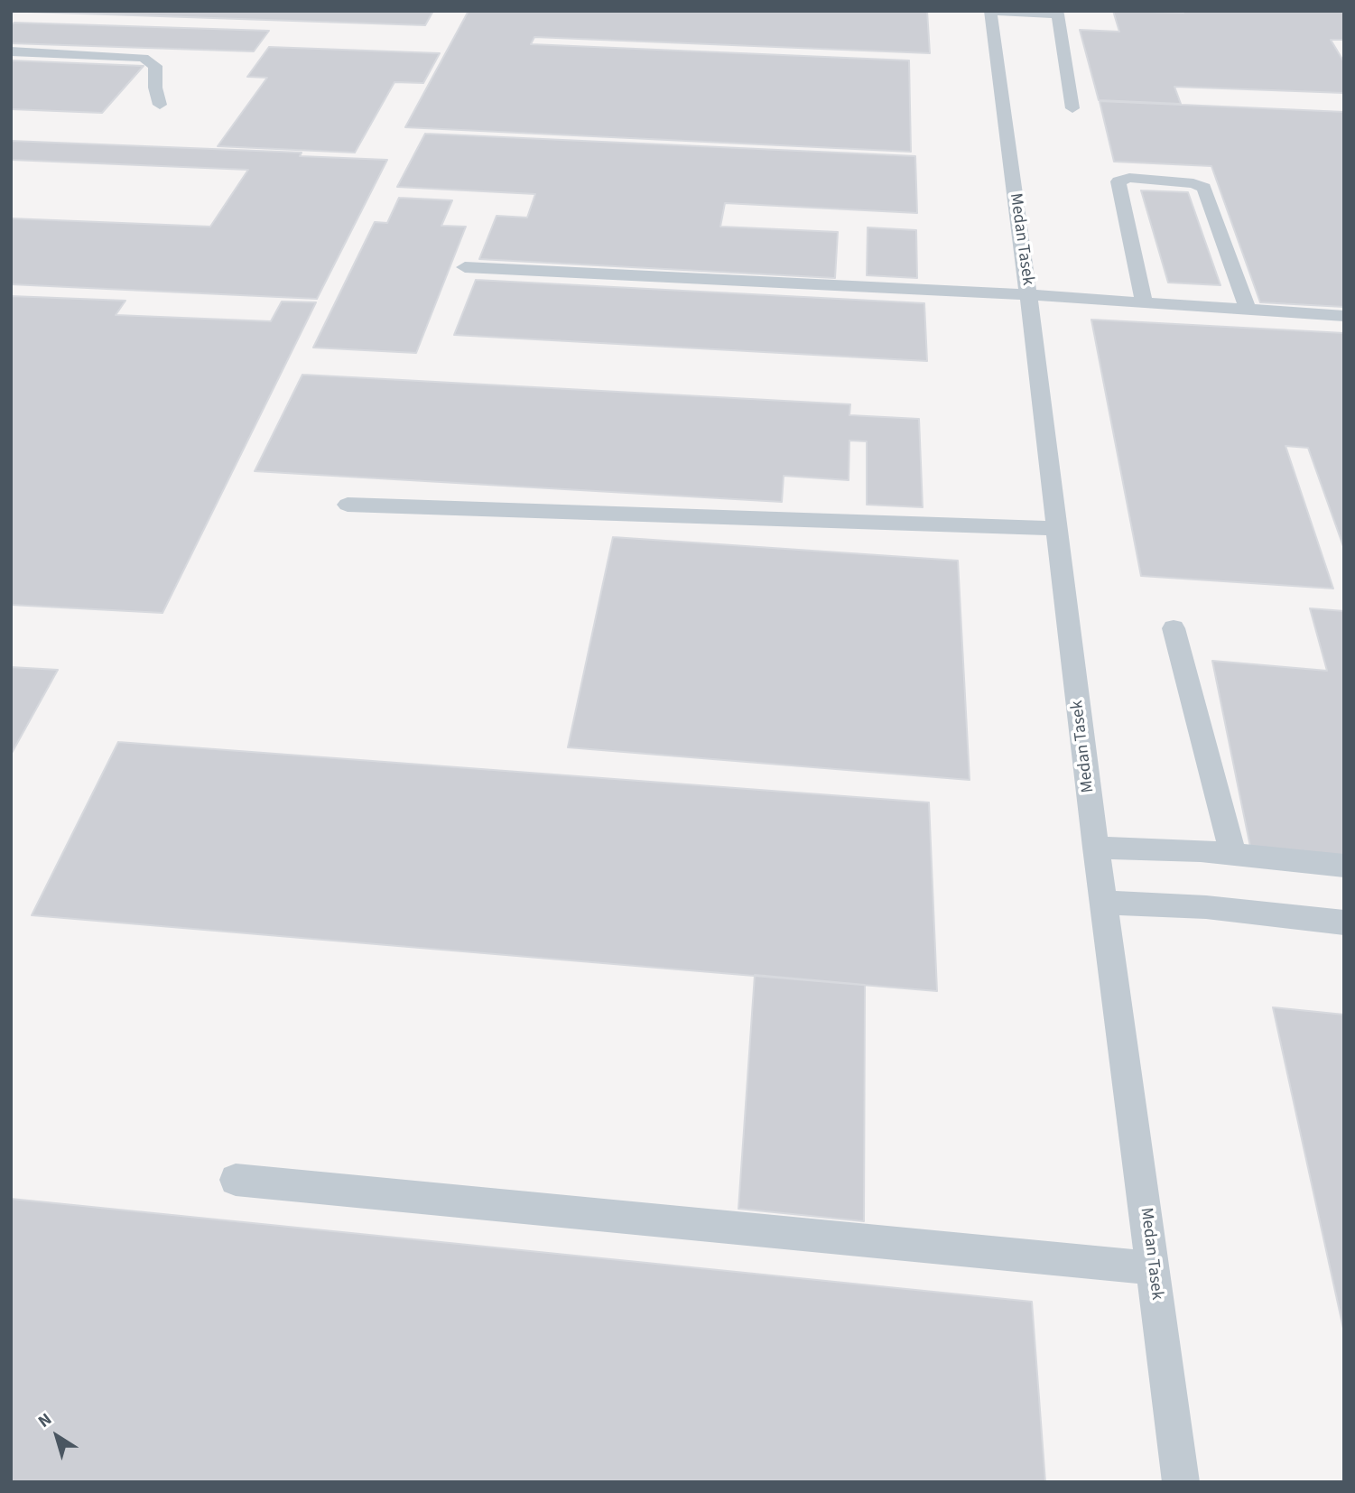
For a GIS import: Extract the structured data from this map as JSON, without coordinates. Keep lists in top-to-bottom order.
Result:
{
  "streets": {
    "lane": ["Medan Tasek"]
  },
  "north": "top left"
}
